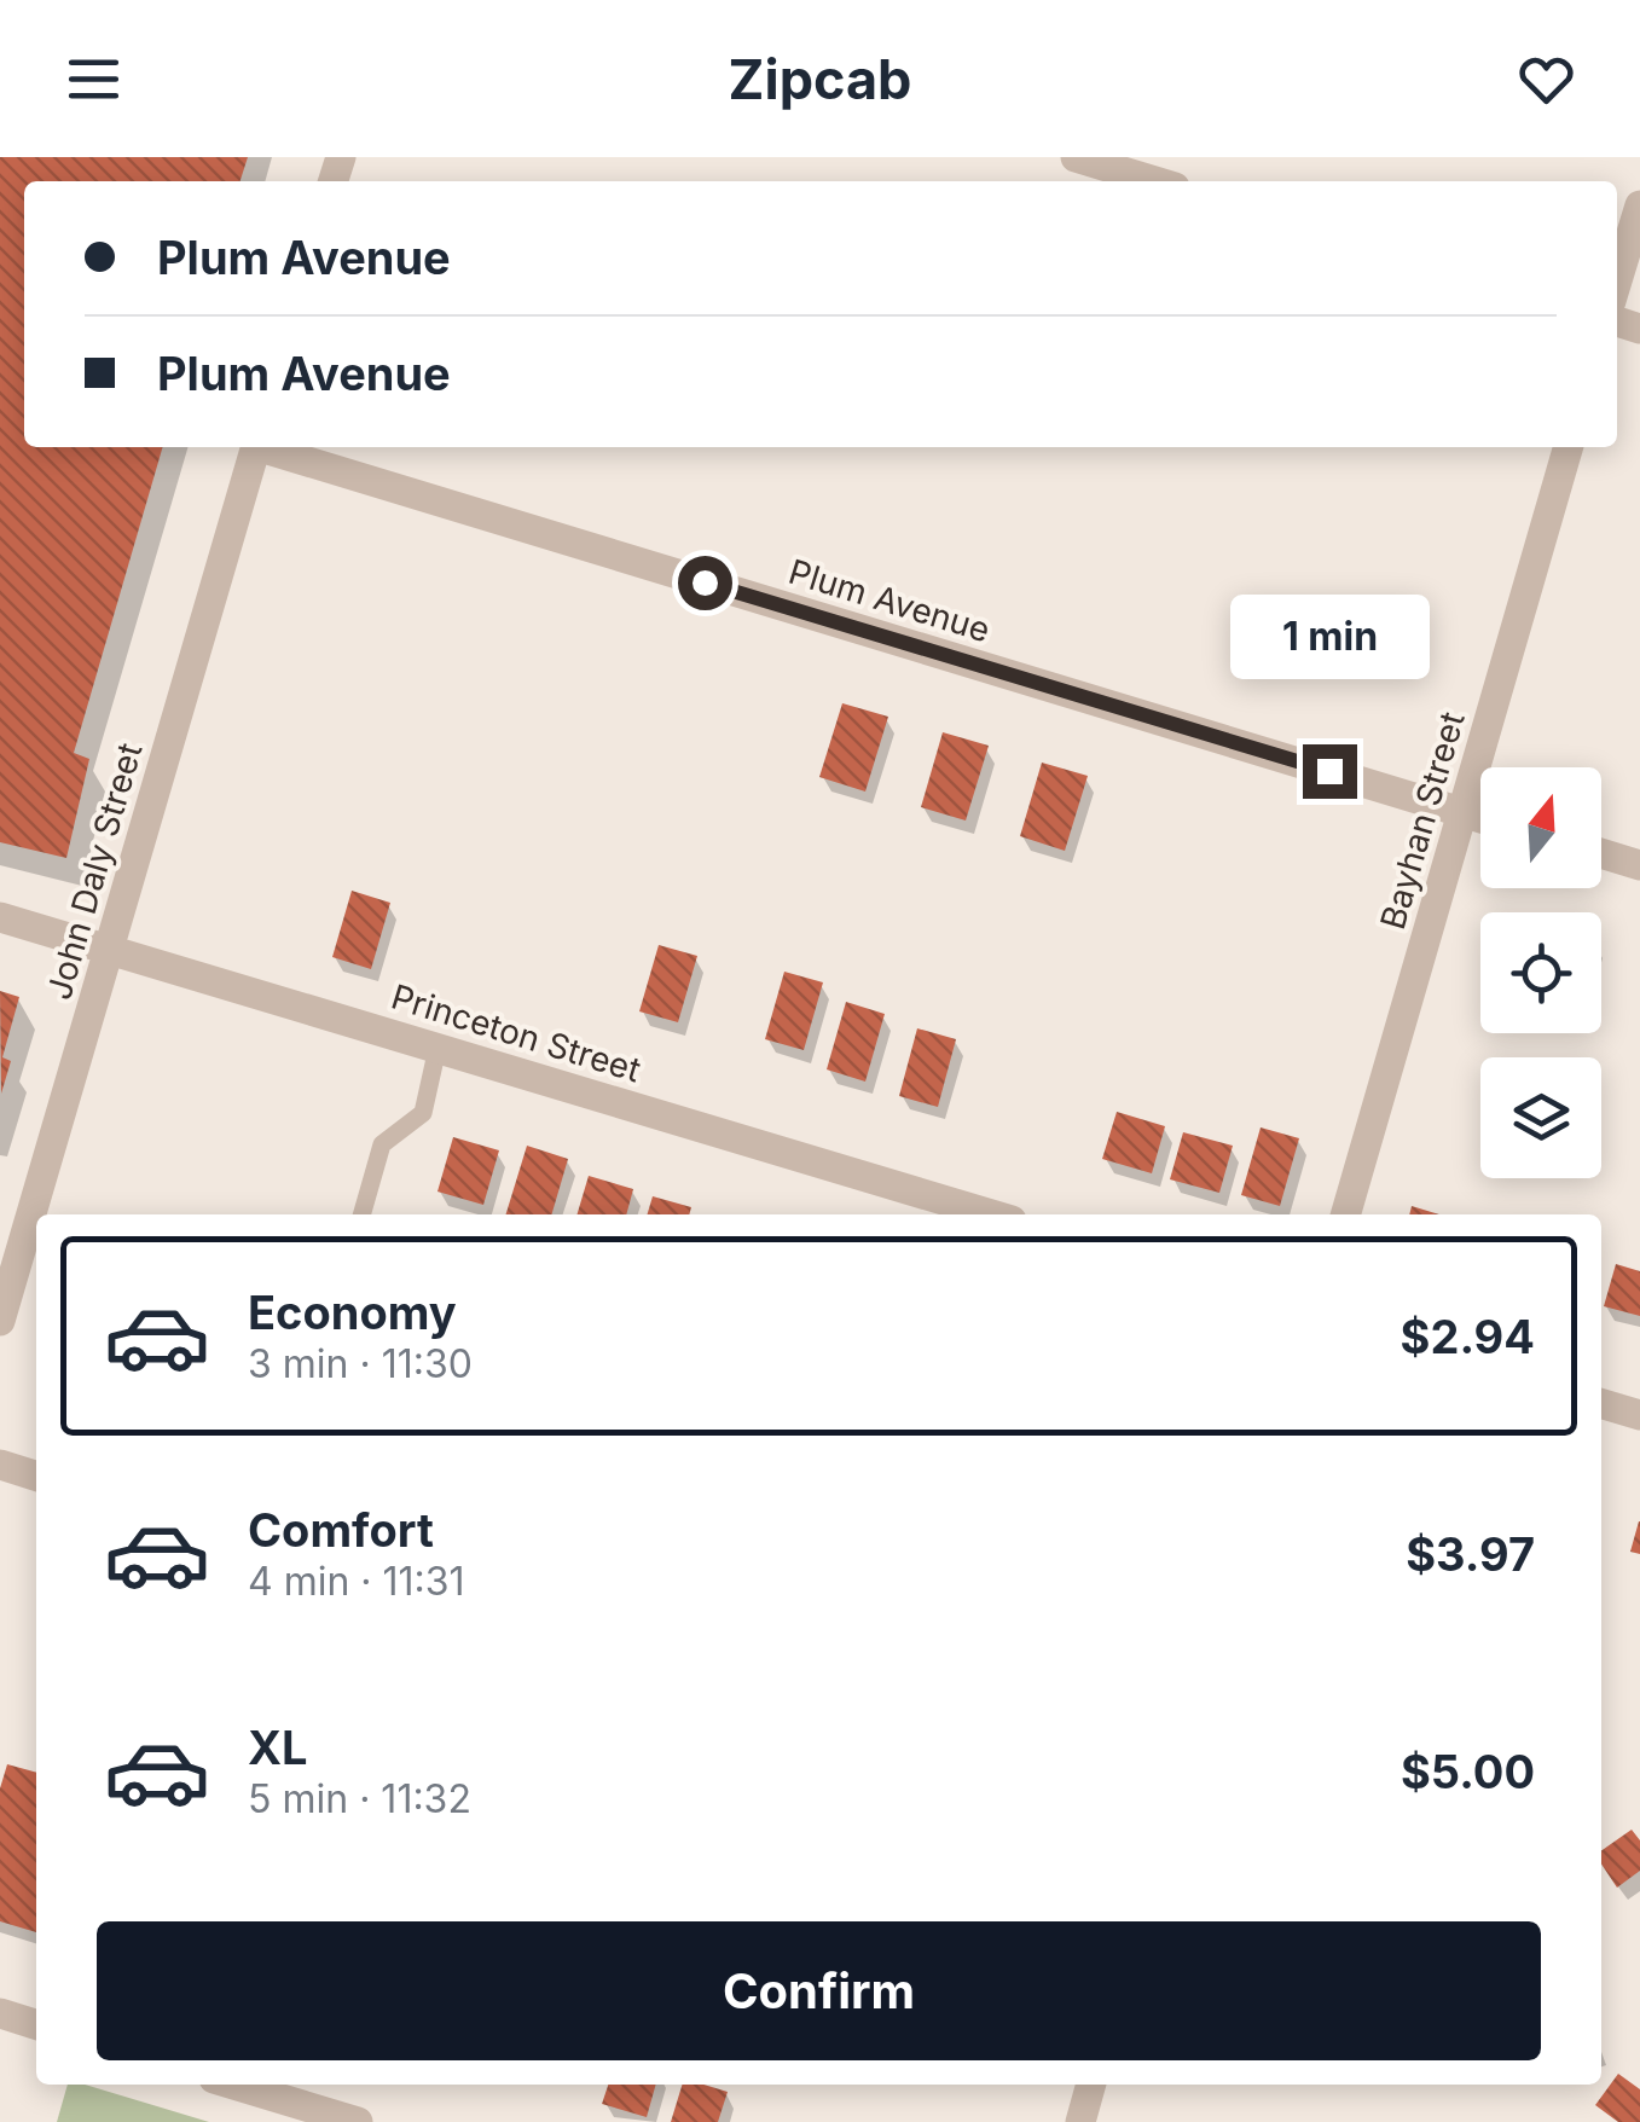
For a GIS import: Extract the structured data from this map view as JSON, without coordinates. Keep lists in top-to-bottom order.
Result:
{
  "streets": {
    "street": [
      "Plum Avenue",
      "Bayhan Street",
      "John Daly Street",
      "Princeton Street"
    ]
  },
  "crossings": [
    ["Plum Avenue", "Bayhan Street"],
    ["John Daly Street", "Princeton Street"]
  ],
  "north": "top",
  "page": {
    "header": "Zipcab",
    "banner": ["Plum Avenue", "Plum Avenue"],
    "bubble": "1 min",
    "list": [
      {
        "name": "Economy",
        "note": "3 min · 11:30",
        "value": "$2.94"
      },
      {
        "name": "Comfort",
        "note": "4 min · 11:31",
        "value": "$3.97"
      },
      {
        "name": "XL",
        "note": "5 min · 11:32",
        "value": "$5.00"
      }
    ],
    "buttons": "Confirm"
  }
}
